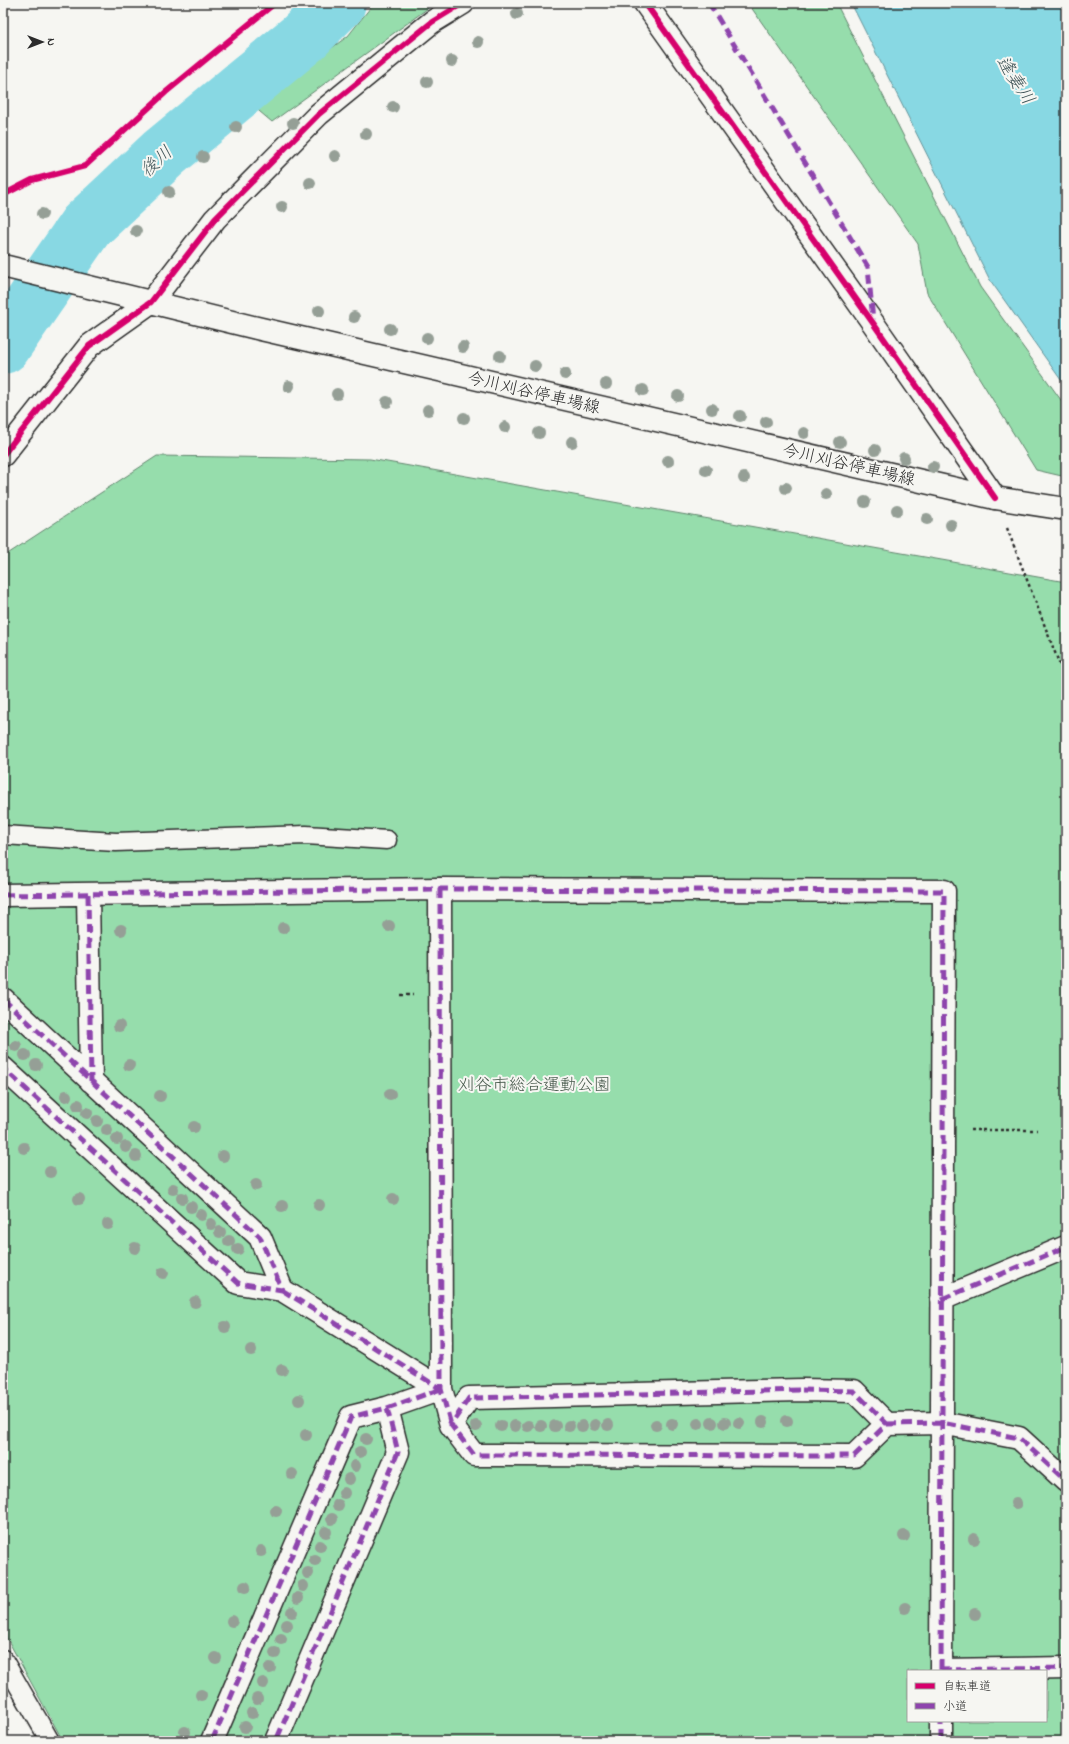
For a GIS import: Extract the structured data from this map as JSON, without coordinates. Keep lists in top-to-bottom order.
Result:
{
  "streets": {
    "street": ["今川刈谷停車場線"]
  },
  "water": ["逢妻川", "後川"],
  "parks": ["刈谷市総合運動公園"],
  "legend": ["自転車道", "小道"],
  "north": "right"
}
